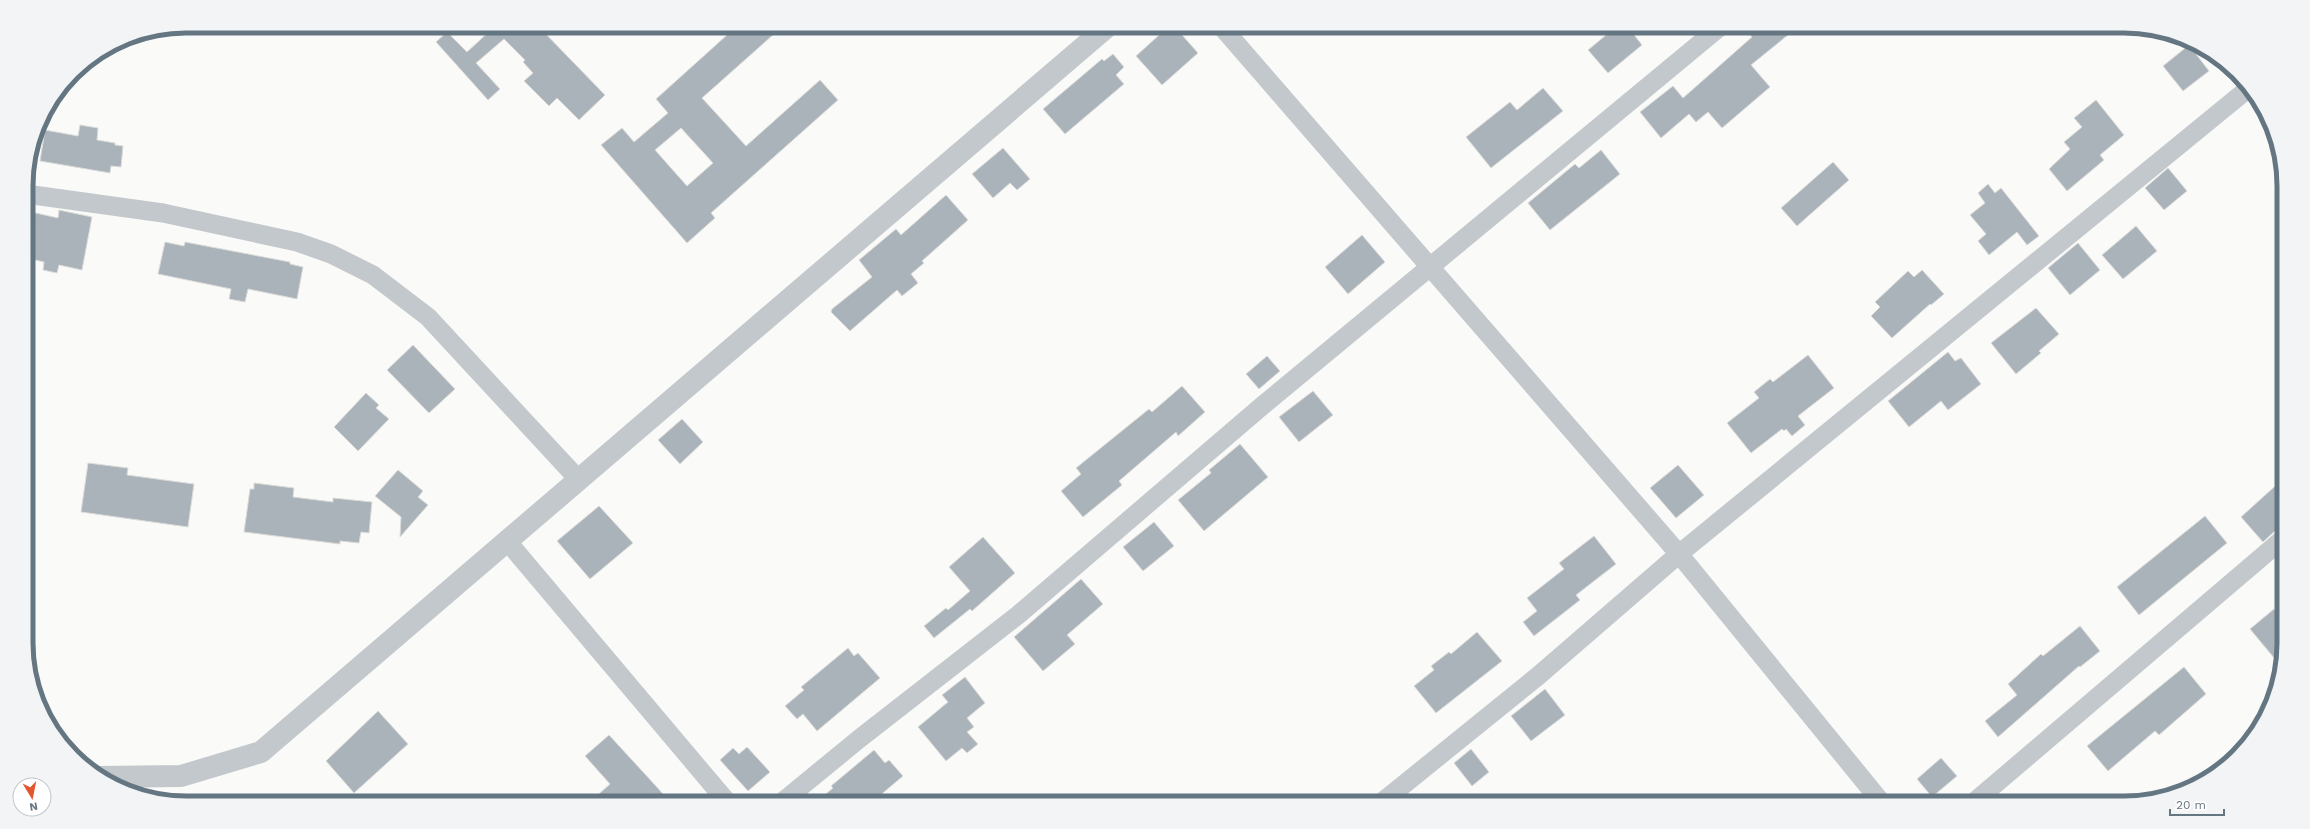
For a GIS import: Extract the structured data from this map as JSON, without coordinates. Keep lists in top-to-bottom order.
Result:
{
  "scale_bar": "20 m",
  "north": "bottom"
}
